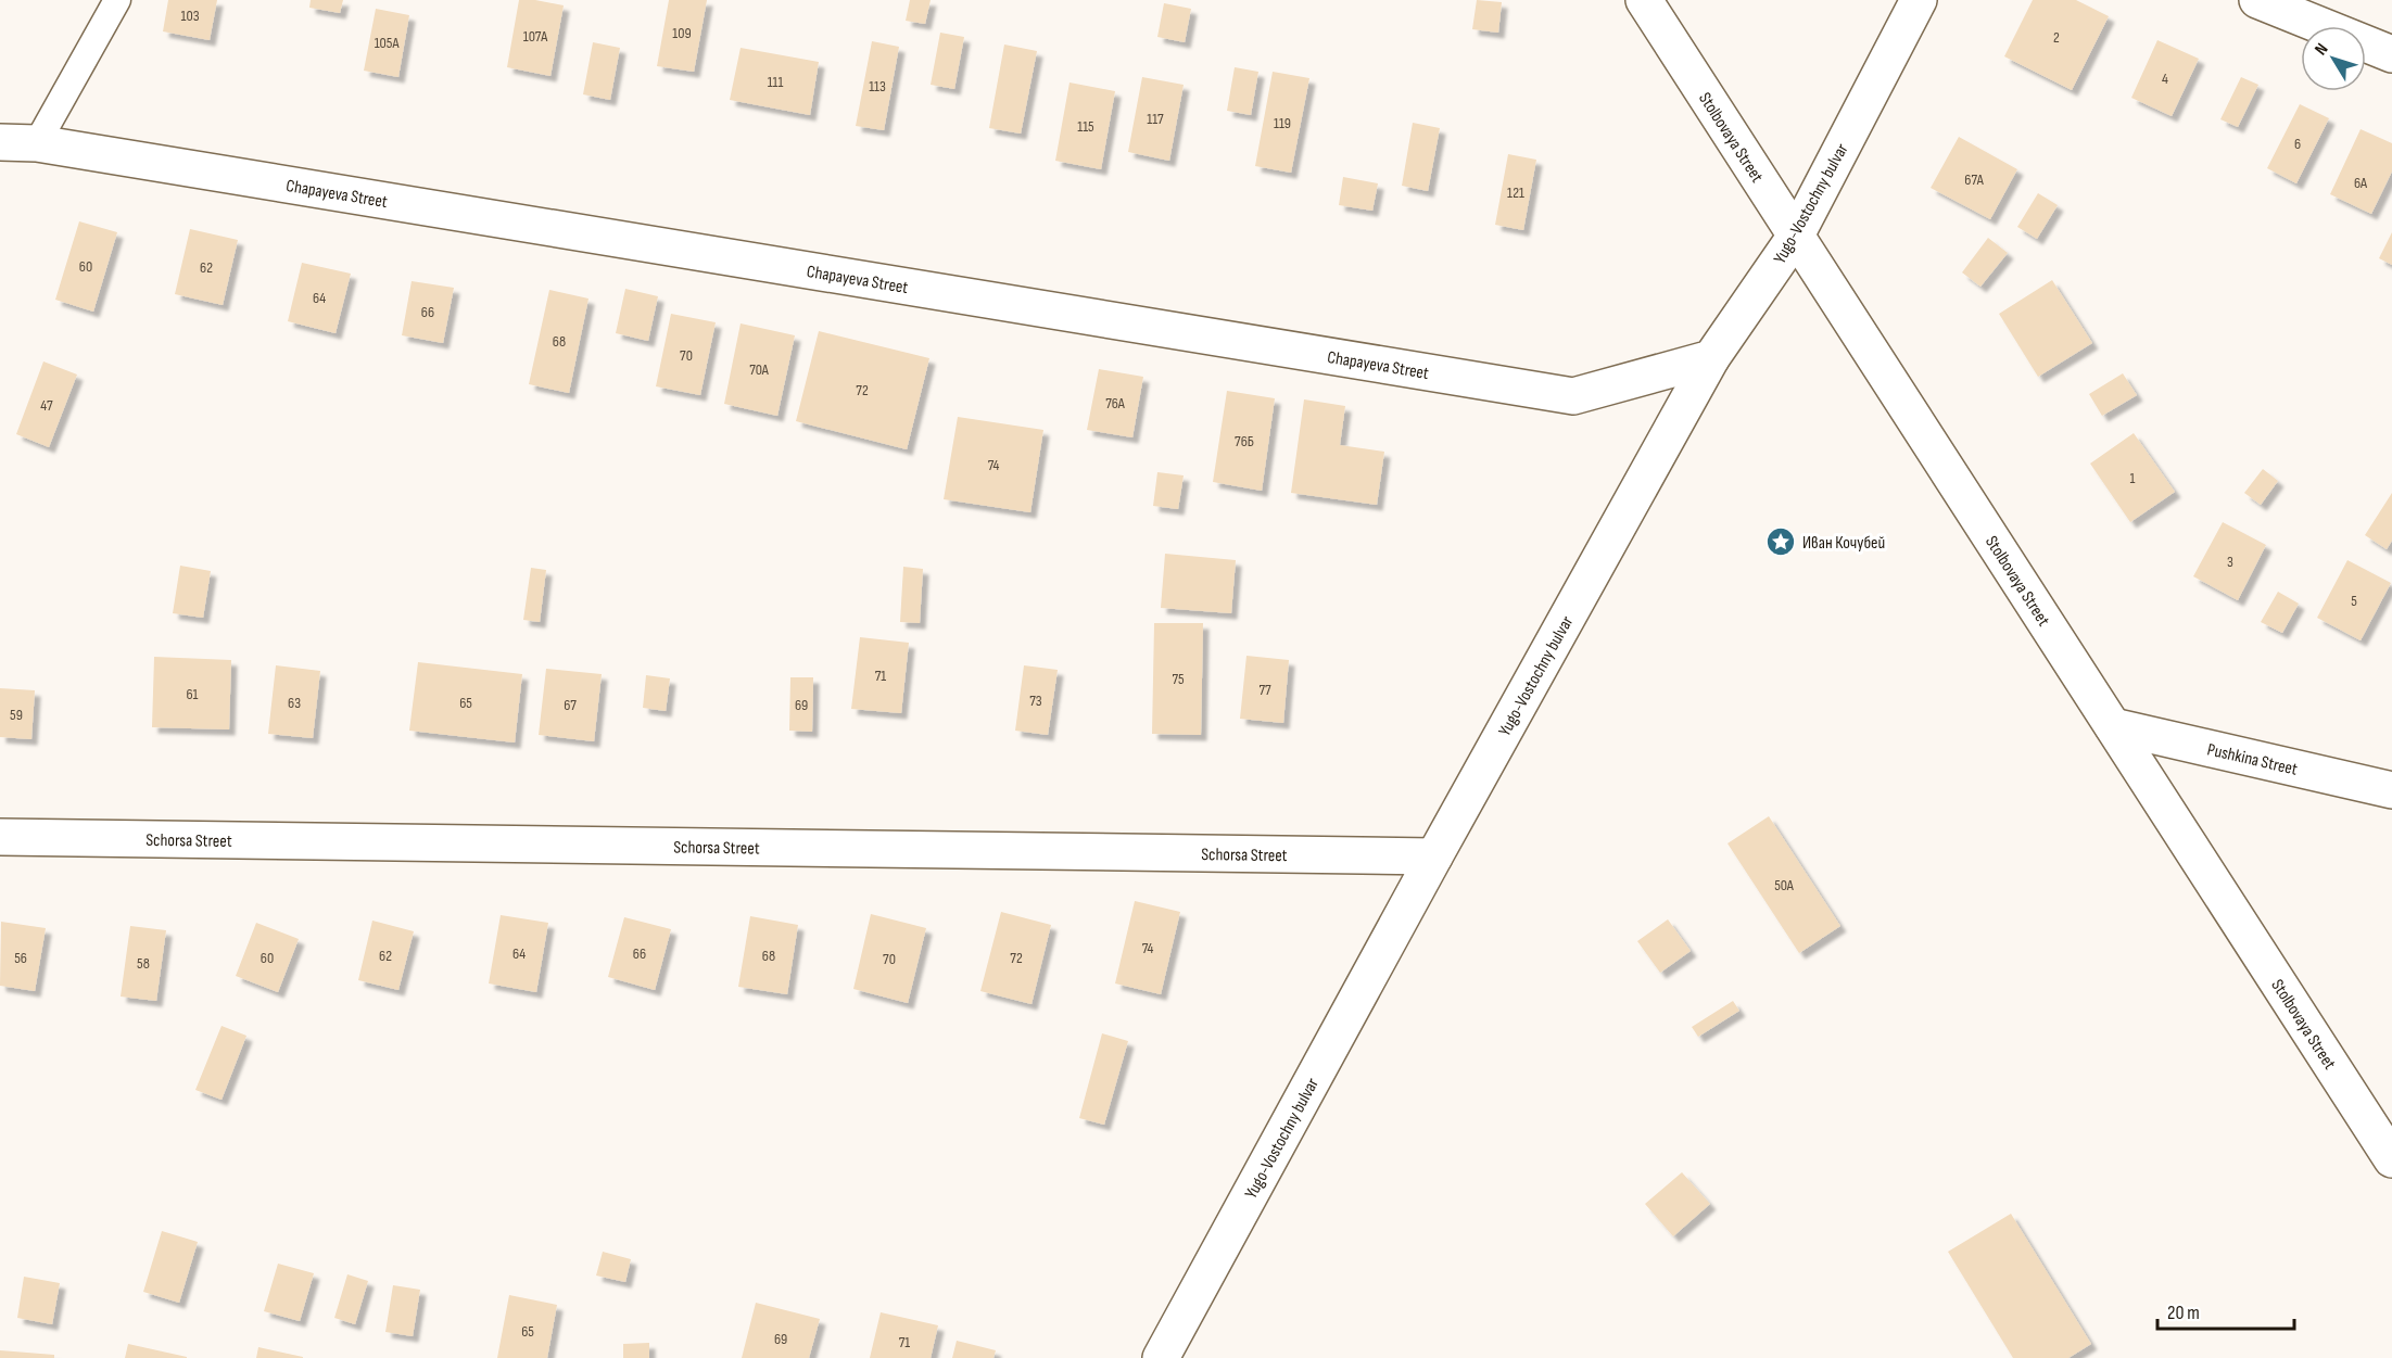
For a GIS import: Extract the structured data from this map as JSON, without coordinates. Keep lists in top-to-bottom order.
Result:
{
  "streets": {
    "street": [
      "Stolbovaya Street",
      "Chapayeva Street",
      "Yugo-Vostochny bulvar",
      "Pushkina Street",
      "Schorsa Street"
    ]
  },
  "crossings": [
    ["Stolbovaya Street", "Yugo-Vostochny bulvar"],
    ["Stolbovaya Street", "Pushkina Street"],
    ["Chapayeva Street", "Yugo-Vostochny bulvar"],
    ["Yugo-Vostochny bulvar", "Schorsa Street"]
  ],
  "places": {
    "place": ["Иван Кочубей"]
  },
  "house_numbers": [
    "103",
    "109",
    "107А",
    "2",
    "105А",
    "4",
    "111",
    "113",
    "117",
    "119",
    "115",
    "6",
    "67А",
    "6А",
    "121",
    "60",
    "62",
    "64",
    "66",
    "68",
    "70",
    "70А",
    "72",
    "76А",
    "47",
    "76Б",
    "74",
    "1",
    "3",
    "5",
    "71",
    "75",
    "77",
    "61",
    "73",
    "63",
    "65",
    "67",
    "69",
    "59",
    "50А",
    "74",
    "64",
    "66",
    "62",
    "68",
    "56",
    "60",
    "72",
    "70",
    "58",
    "65",
    "69",
    "71"
  ],
  "scale_bar": "20 m",
  "north": "top left"
}
